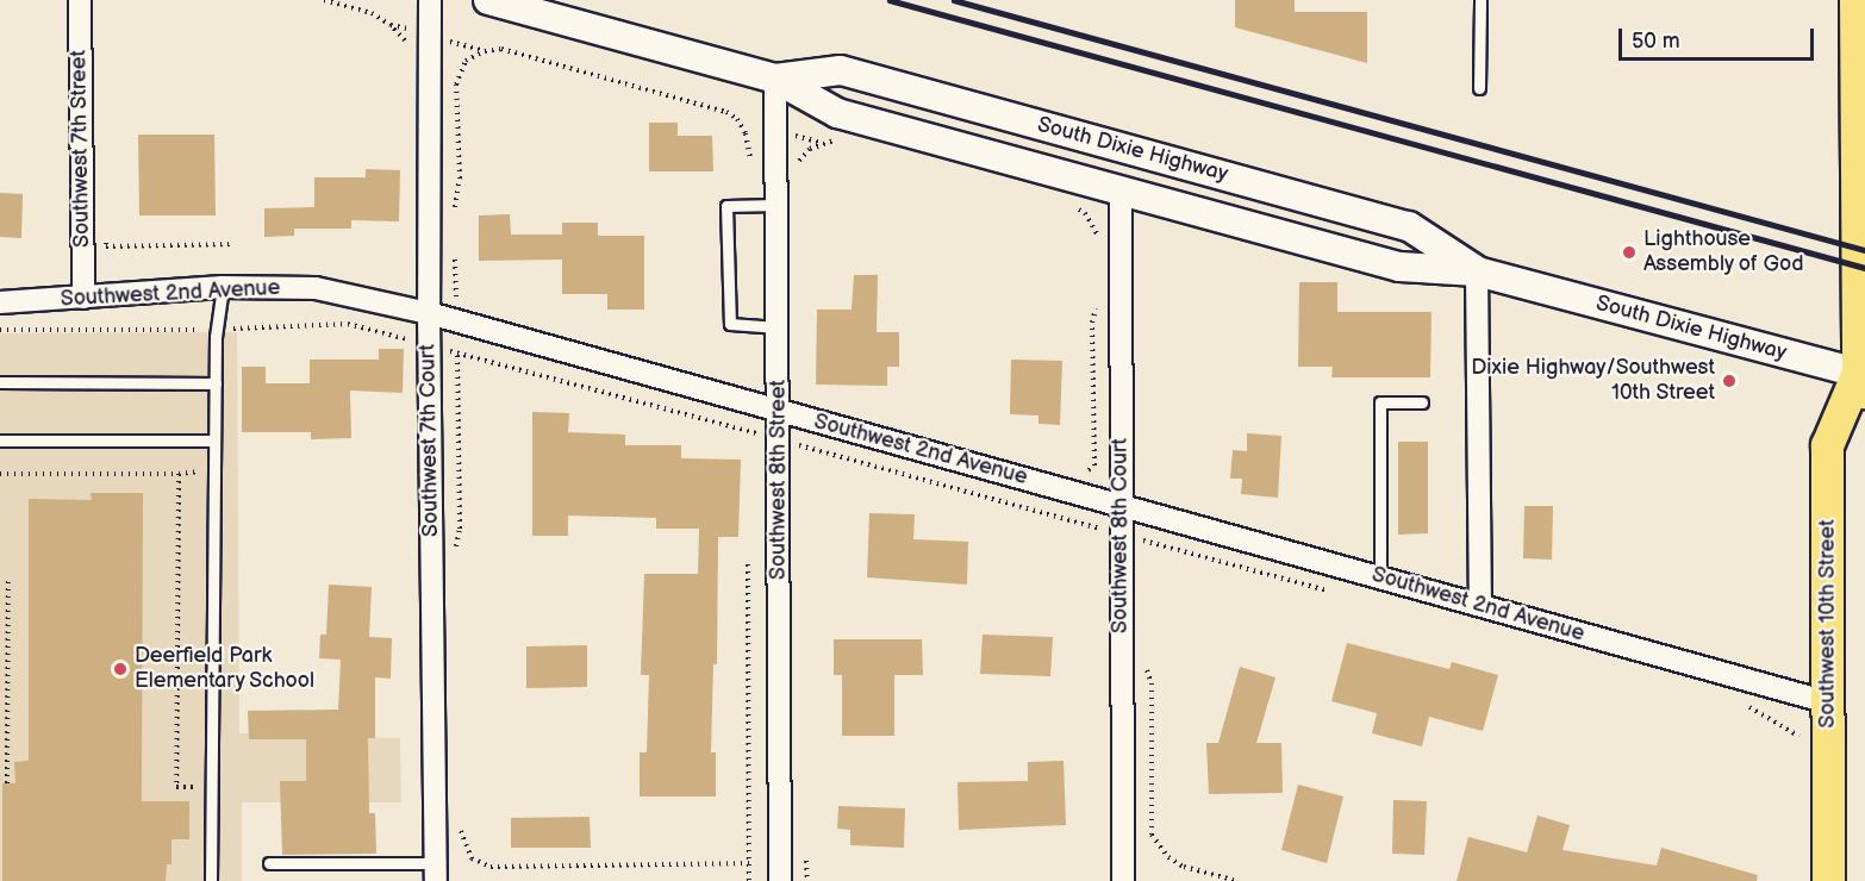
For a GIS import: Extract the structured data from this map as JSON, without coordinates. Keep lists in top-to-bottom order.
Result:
{
  "streets": {
    "main road": ["South Dixie Highway", "Southwest 10th Street"],
    "street": [
      "Southwest 7th Street",
      "Southwest 2nd Avenue",
      "Southwest 7th Court",
      "Southwest 8th Street",
      "Southwest 8th Court"
    ]
  },
  "crossings": [
    ["Southwest 7th Street", "Southwest 2nd Avenue"],
    ["South Dixie Highway", "Southwest 8th Street"],
    ["South Dixie Highway", "Southwest 8th Court"],
    ["South Dixie Highway", "Southwest 10th Street"],
    ["Southwest 2nd Avenue", "Southwest 7th Court"],
    ["Southwest 2nd Avenue", "Southwest 8th Street"],
    ["Southwest 2nd Avenue", "Southwest 8th Court"],
    ["Southwest 2nd Avenue", "Southwest 10th Street"]
  ],
  "places": ["Lighthouse Assembly of God", "Dixie Highway/Southwest 10th Street", "Deerfield Park Elementary School"],
  "scale_bar": "50 m"
}
